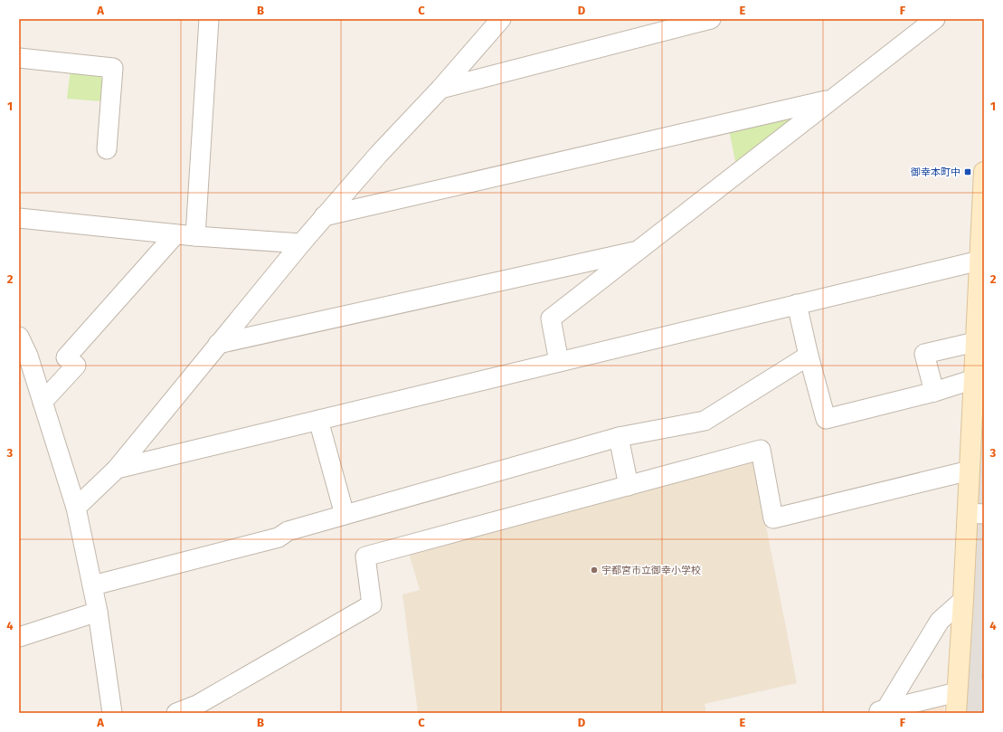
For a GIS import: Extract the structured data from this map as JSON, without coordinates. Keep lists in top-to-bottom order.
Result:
{
  "places": {
    "transit": ["御幸本町中"],
    "other": ["宇都宮市立御幸小学校"]
  },
  "grid": {
    "columns": [
      "A",
      "B",
      "C",
      "D",
      "E",
      "F"
    ],
    "rows": [
      "1",
      "2",
      "3",
      "4"
    ]
  }
}
